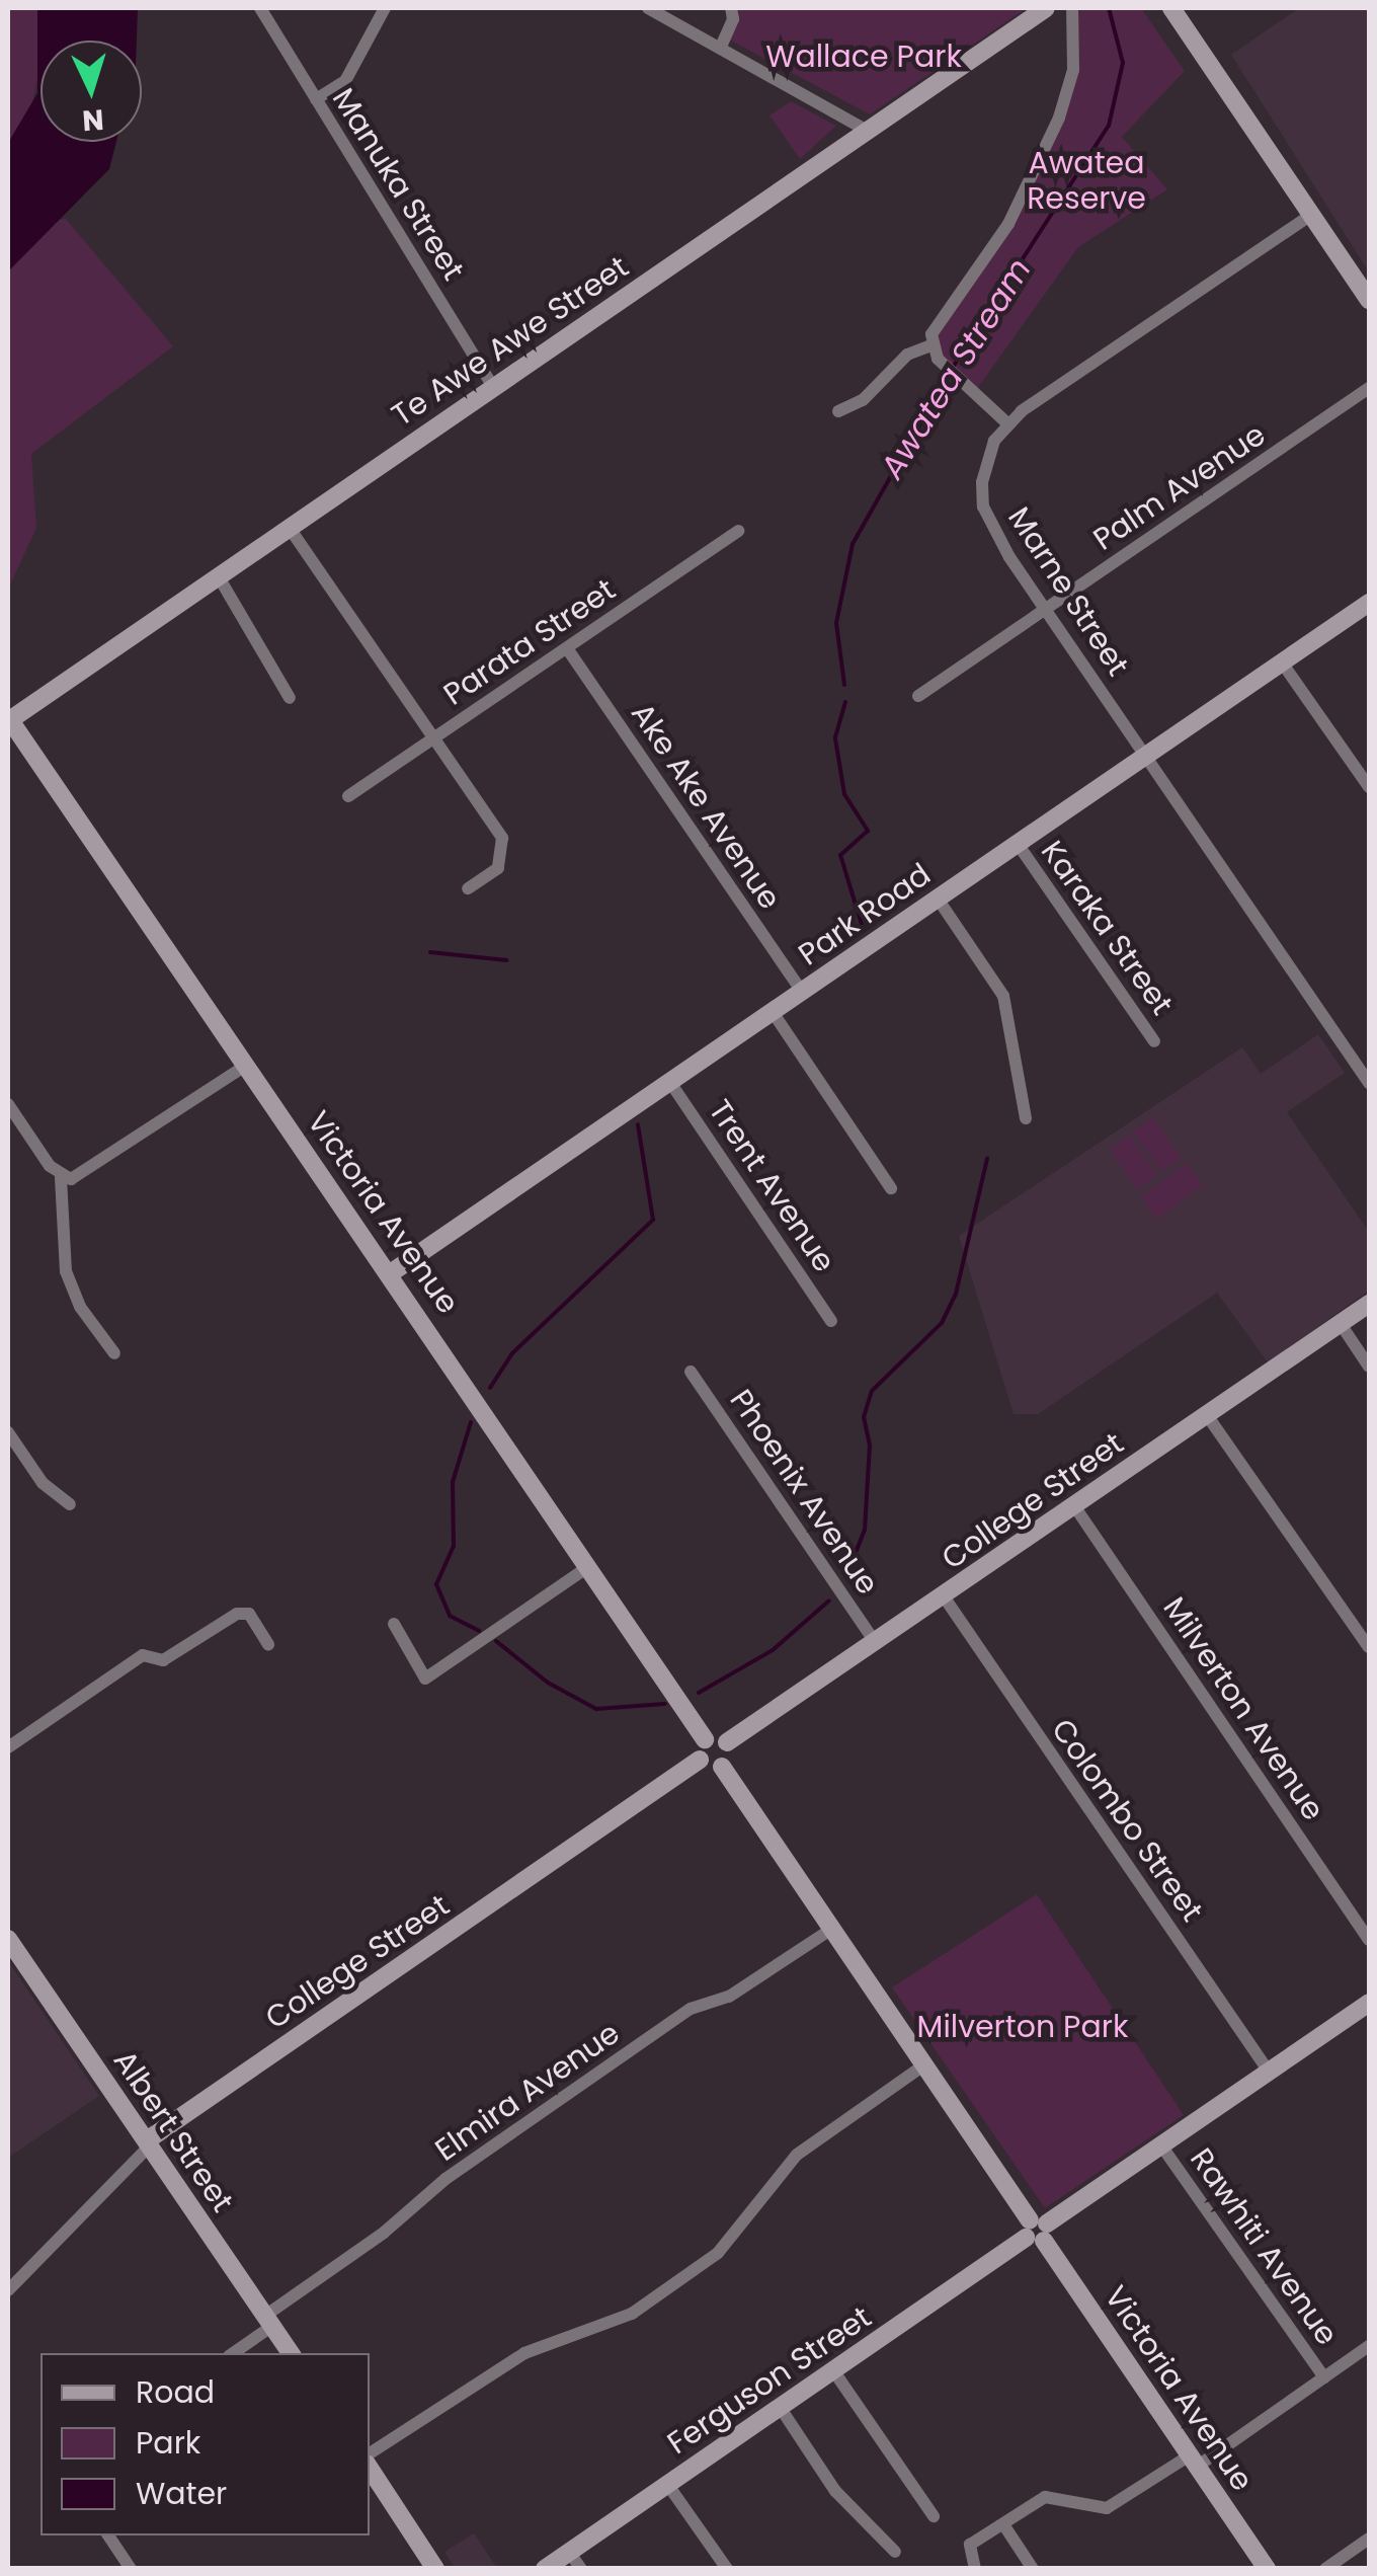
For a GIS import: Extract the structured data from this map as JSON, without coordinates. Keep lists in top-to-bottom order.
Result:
{
  "streets": {
    "street": [
      "Manuka Street",
      "Te Awe Awe Street",
      "Palm Avenue",
      "Marne Street",
      "Parata Street",
      "Ake Ake Avenue",
      "Park Road",
      "Karaka Street",
      "Trent Avenue",
      "Victoria Avenue",
      "Phoenix Avenue",
      "College Street",
      "Milverton Avenue",
      "Colombo Street",
      "Elmira Avenue",
      "Albert Street",
      "Rawhiti Avenue",
      "Ferguson Street"
    ]
  },
  "crossings": [
    ["Manuka Street", "Te Awe Awe Street"],
    ["Te Awe Awe Street", "Victoria Avenue"],
    ["Palm Avenue", "Marne Street"],
    ["Marne Street", "Park Road"],
    ["Parata Street", "Ake Ake Avenue"],
    ["Ake Ake Avenue", "Park Road"],
    ["Park Road", "Karaka Street"],
    ["Park Road", "Trent Avenue"],
    ["Park Road", "Victoria Avenue"],
    ["Victoria Avenue", "Elmira Avenue"],
    ["Victoria Avenue", "Ferguson Street"],
    ["Phoenix Avenue", "College Street"],
    ["College Street", "Milverton Avenue"],
    ["College Street", "Colombo Street"],
    ["College Street", "Albert Street"],
    ["Colombo Street", "Ferguson Street"],
    ["Elmira Avenue", "Albert Street"],
    ["Rawhiti Avenue", "Ferguson Street"]
  ],
  "water": ["Awatea Stream"],
  "parks": ["Wallace Park", "Awatea Reserve", "Milverton Park"],
  "legend": ["Road", "Park", "Water"],
  "north": "bottom"
}
